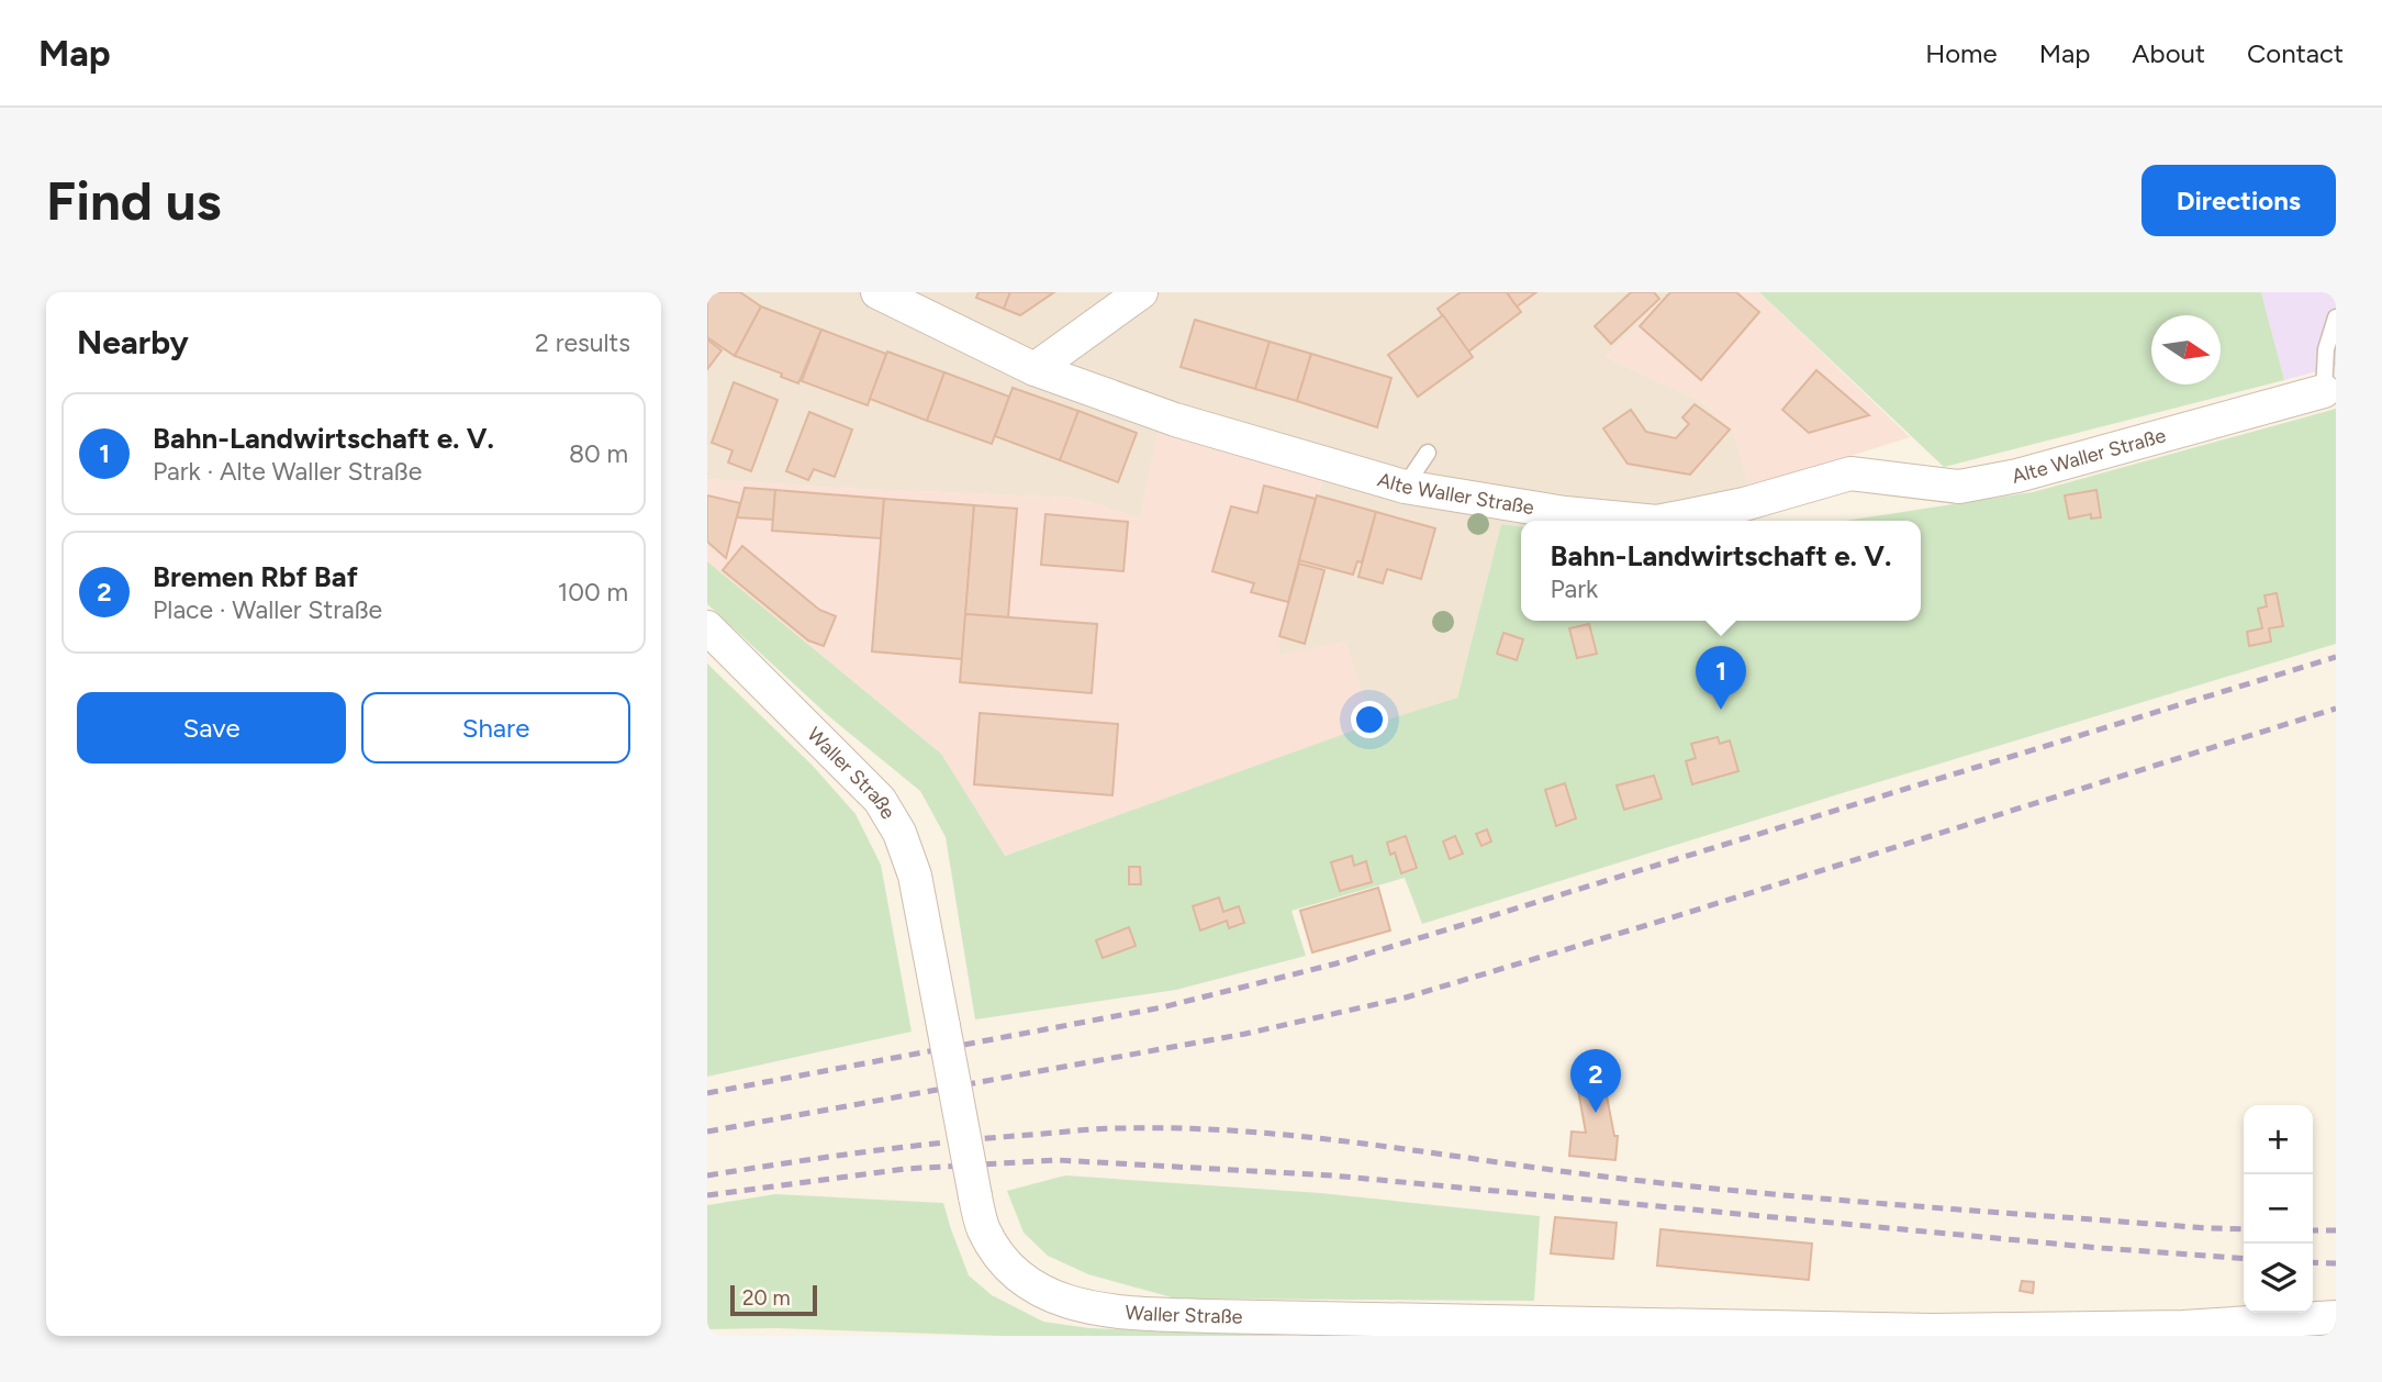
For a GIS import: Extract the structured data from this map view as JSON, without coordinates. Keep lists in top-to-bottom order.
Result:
{
  "streets": {
    "street": ["Alte Waller Straße", "Waller Straße"]
  },
  "scale_bar": "20 m",
  "north": "right",
  "page": {
    "header": "Map",
    "nav": [
      "Home",
      "Map",
      "About",
      "Contact"
    ],
    "buttons": [
      "Directions",
      ["Save", "Share"]
    ],
    "title": "Find us",
    "heading": ["Nearby", "2 results"],
    "list": [
      {
        "mark": "1",
        "name": "Bahn-Landwirtschaft e. V.",
        "note": "Park · Alte Waller Straße",
        "value": "80 m"
      },
      {
        "mark": "2",
        "name": "Bremen Rbf Baf",
        "note": "Place · Waller Straße",
        "value": "100 m"
      }
    ],
    "popup": ["Bahn-Landwirtschaft e. V.", "Park"],
    "pins": ["1", "2"],
    "map_buttons": ["+", "−"],
    "scale": "20 m"
  }
}
